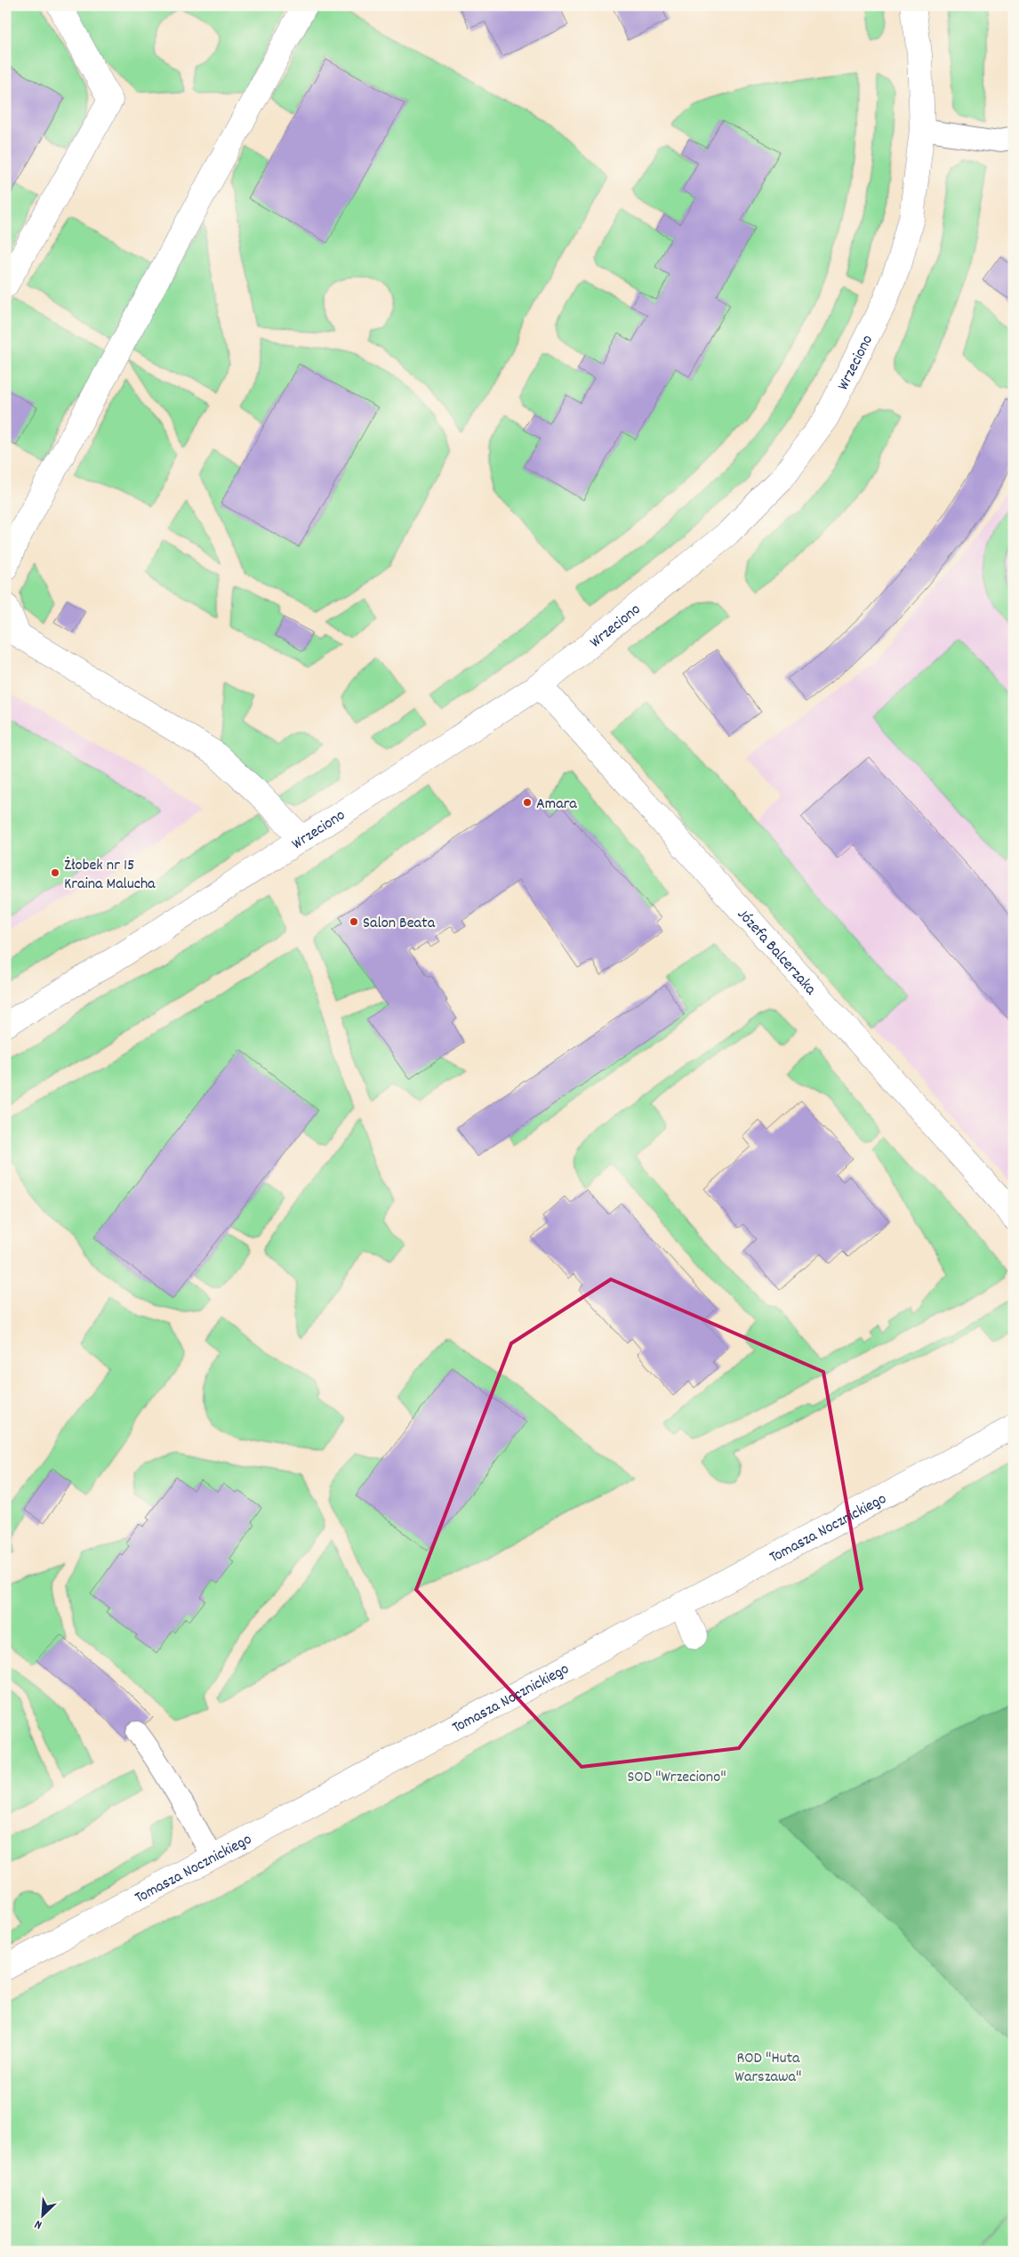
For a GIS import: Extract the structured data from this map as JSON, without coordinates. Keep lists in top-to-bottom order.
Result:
{
  "streets": {
    "street": ["Wrzeciono", "Józefa Balcerzaka", "Tomasza Nocznickiego"]
  },
  "crossings": [
    ["Wrzeciono", "Józefa Balcerzaka"]
  ],
  "parks": ["SOD \"Wrzeciono\"", "ROD \"Huta Warszawa\""],
  "places": ["Amara", "Żłobek nr 15 Kraina Malucha", "Salon Beata"],
  "north": "bottom left"
}
